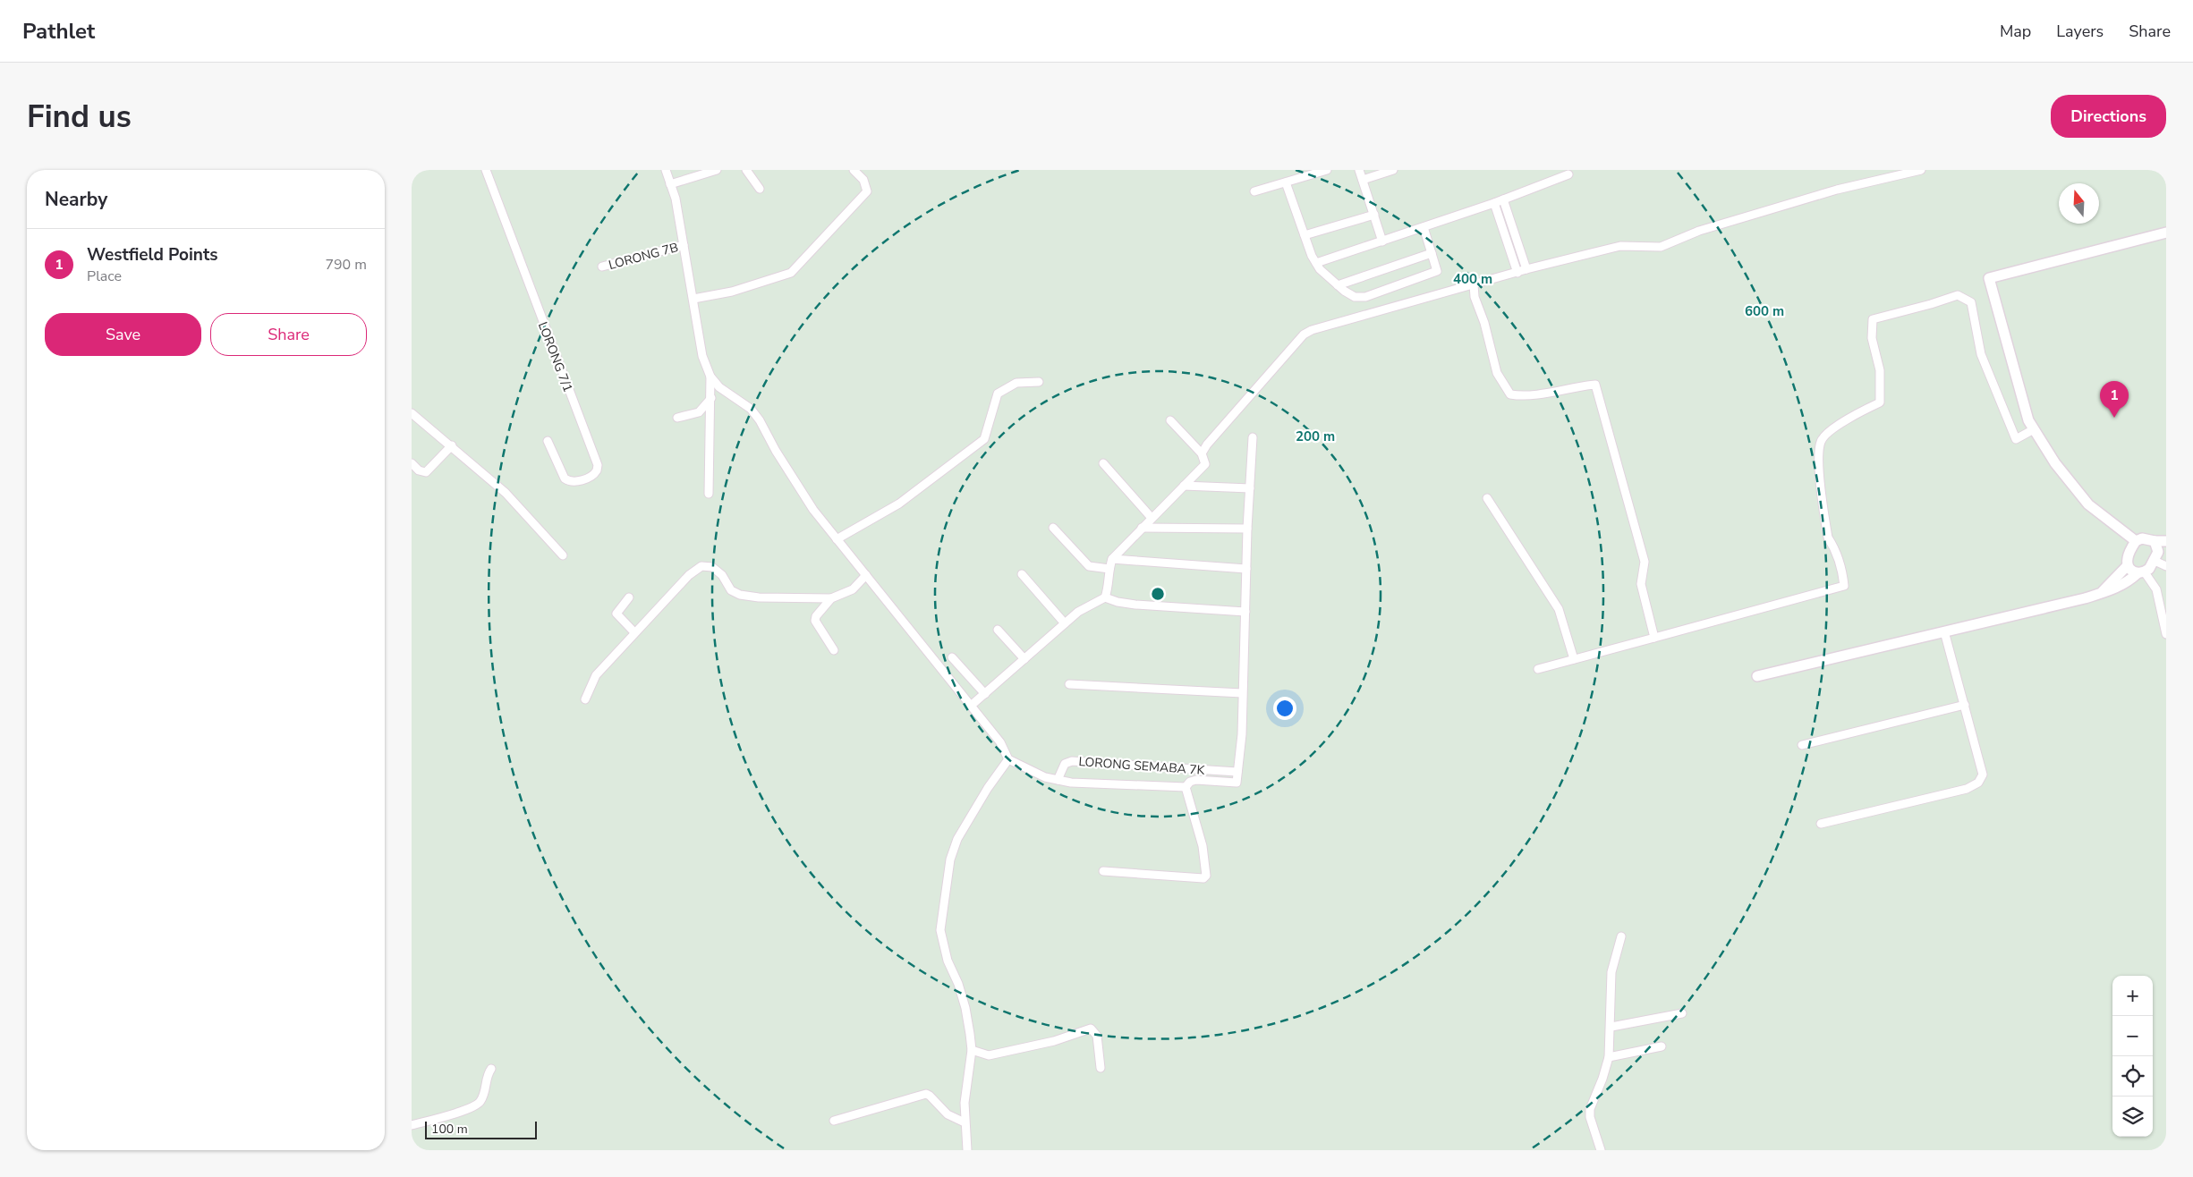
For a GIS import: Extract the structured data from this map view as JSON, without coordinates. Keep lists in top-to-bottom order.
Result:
{
  "streets": {
    "street": ["LORONG 7B", "LORONG 7/1", "LORONG SEMABA 7K"]
  },
  "scale_bar": "100 m",
  "north": "top",
  "page": {
    "header": "Pathlet",
    "nav": ["Map", "Layers", "Share"],
    "buttons": [
      "Directions",
      ["Save", "Share"]
    ],
    "title": "Find us",
    "heading": "Nearby",
    "list": [
      {
        "mark": "1",
        "name": "Westfield Points",
        "note": "Place",
        "value": "790 m"
      }
    ],
    "pins": "1",
    "map_buttons": ["+", "−"],
    "scale": "100 m"
  },
  "rings": ["400 m", "600 m", "200 m"]
}
